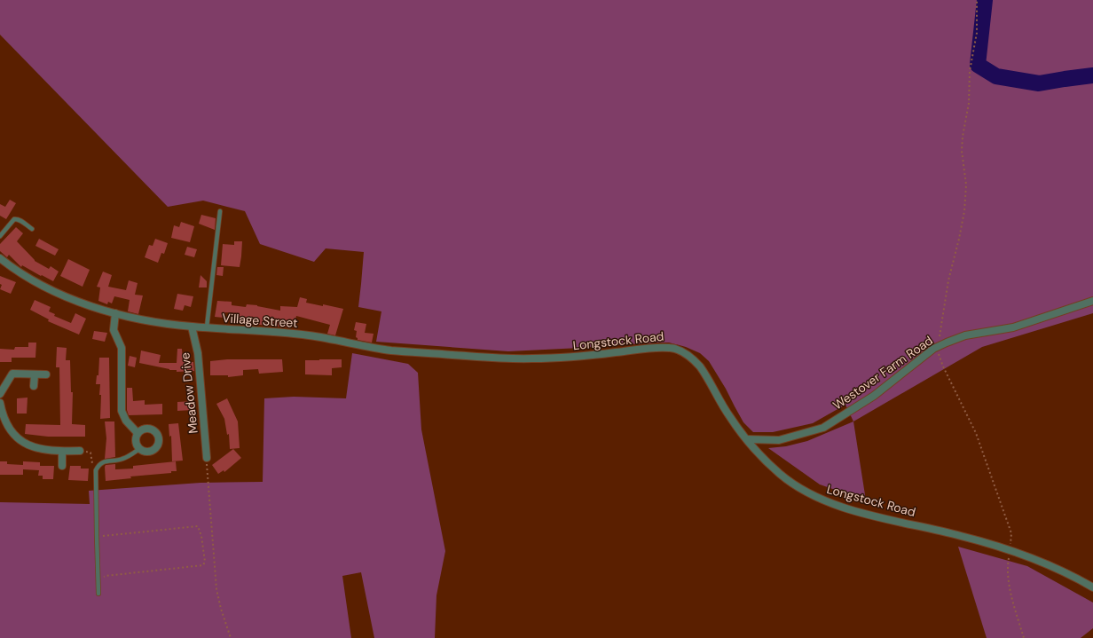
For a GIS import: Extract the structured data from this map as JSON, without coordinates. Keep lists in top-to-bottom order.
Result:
{
  "streets": {
    "street": [
      "Village Street",
      "Longstock Road",
      "Westover Farm Road",
      "Meadow Drive"
    ]
  },
  "crossings": [
    ["Village Street", "Longstock Road"],
    ["Village Street", "Meadow Drive"],
    ["Longstock Road", "Westover Farm Road"]
  ]
}
